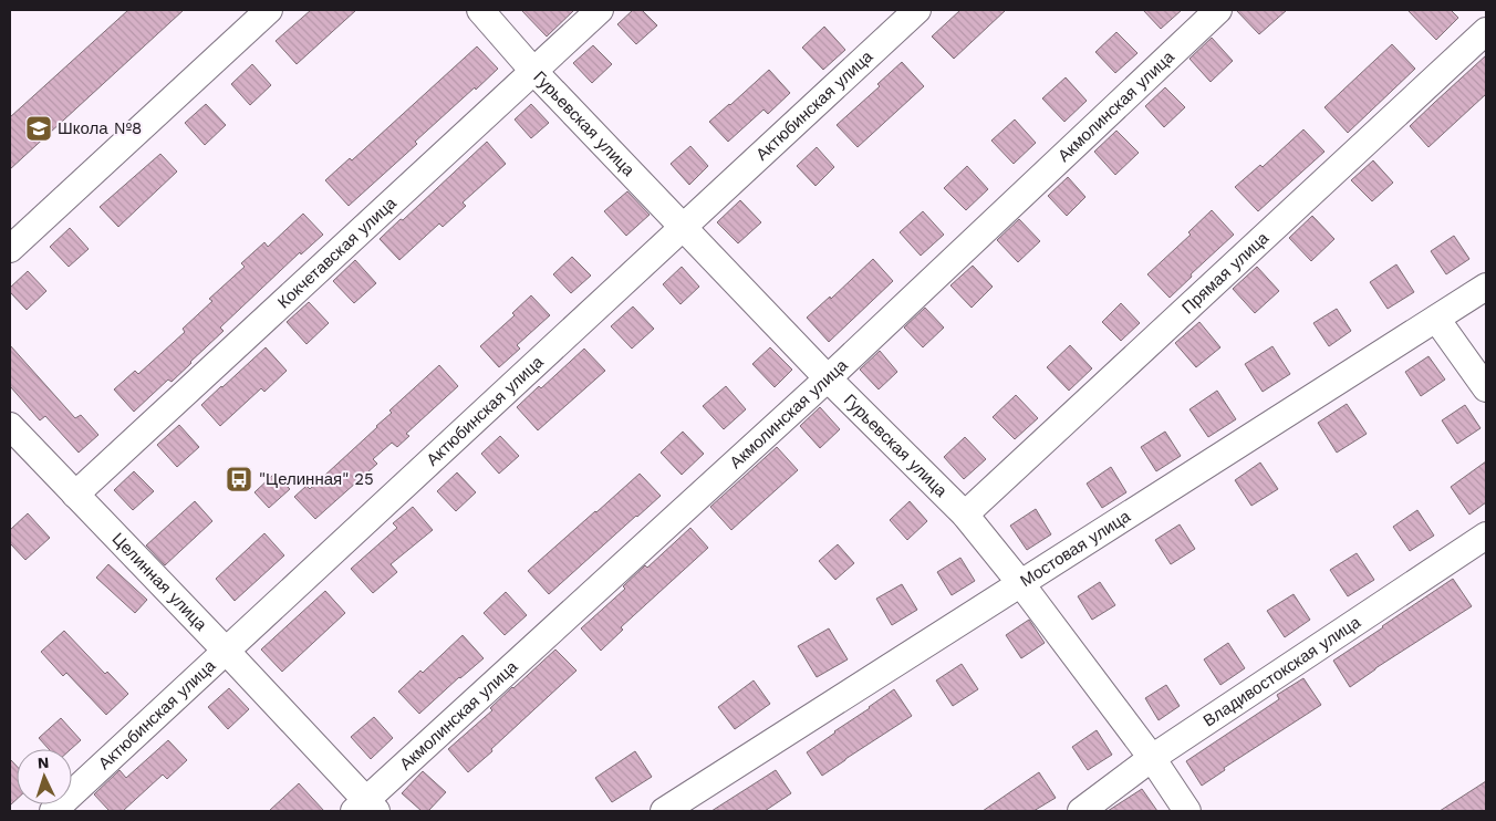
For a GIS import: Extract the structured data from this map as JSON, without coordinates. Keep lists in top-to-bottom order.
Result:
{
  "streets": {
    "street": [
      "Актюбинская улица",
      "Акмолинская улица",
      "Гурьевская улица",
      "Кокчетавская улица",
      "Прямая улица",
      "Мостовая улица",
      "Целинная улица",
      "Владивостокская улица"
    ]
  },
  "crossings": [
    ["Актюбинская улица", "Гурьевская улица"],
    ["Актюбинская улица", "Целинная улица"],
    ["Акмолинская улица", "Гурьевская улица"],
    ["Акмолинская улица", "Целинная улица"],
    ["Гурьевская улица", "Кокчетавская улица"],
    ["Гурьевская улица", "Прямая улица"],
    ["Гурьевская улица", "Мостовая улица"],
    ["Гурьевская улица", "Владивостокская улица"],
    ["Кокчетавская улица", "Целинная улица"]
  ],
  "places": {
    "school or university": ["Школа №8"],
    "bus stop": ["\"Целинная\" 25"]
  },
  "north": "top"
}
